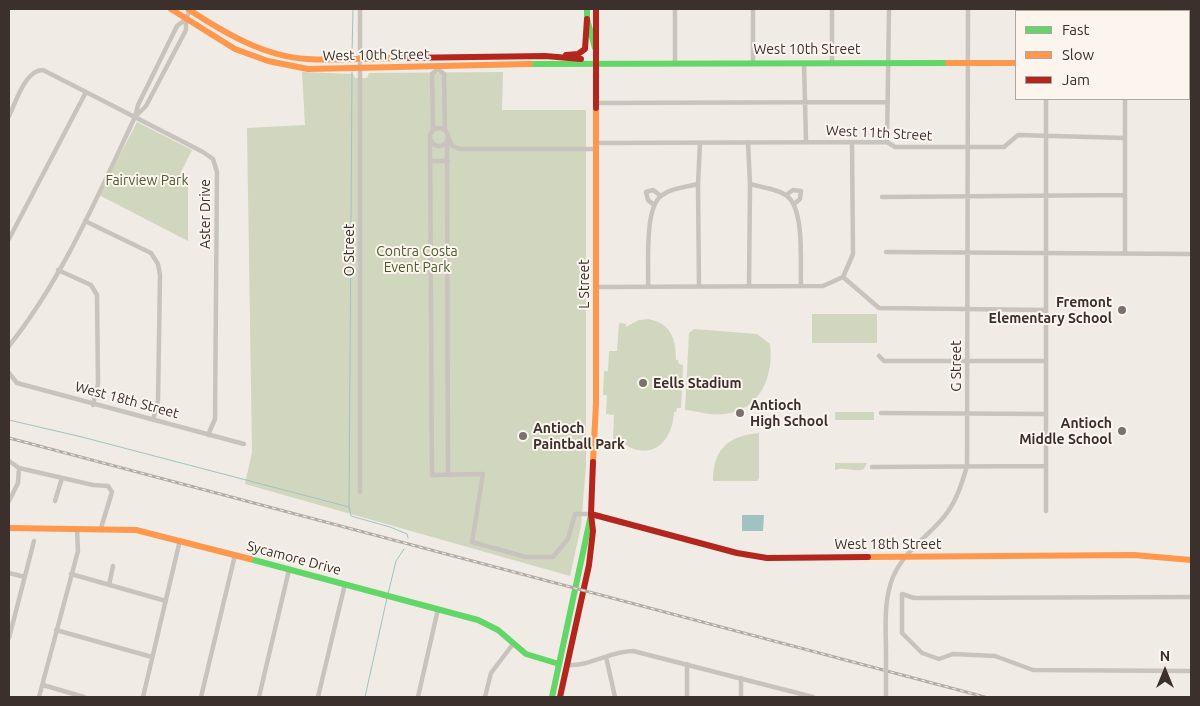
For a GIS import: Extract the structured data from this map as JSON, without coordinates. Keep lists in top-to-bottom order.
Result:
{
  "streets": {
    "main road": [
      "West 10th Street",
      "L Street",
      "West 18th Street",
      "Sycamore Drive"
    ],
    "street": [
      "West 11th Street",
      "Aster Drive",
      "O Street",
      "G Street"
    ]
  },
  "crossings": [
    ["West 10th Street", "O Street"],
    ["West 10th Street", "L Street"],
    ["West 10th Street", "G Street"],
    ["West 11th Street", "L Street"],
    ["West 11th Street", "G Street"],
    ["Aster Drive", "West 18th Street"],
    ["L Street", "West 18th Street"],
    ["L Street", "Sycamore Drive"],
    ["G Street", "West 18th Street"]
  ],
  "parks": ["Fairview Park", "Contra Costa Event Park"],
  "places": [
    "Fremont Elementary School",
    "Eells Stadium",
    "Antioch High School",
    "Antioch Middle School",
    "Antioch Paintball Park"
  ],
  "legend": ["Fast", "Slow", "Jam"],
  "north": "top"
}
